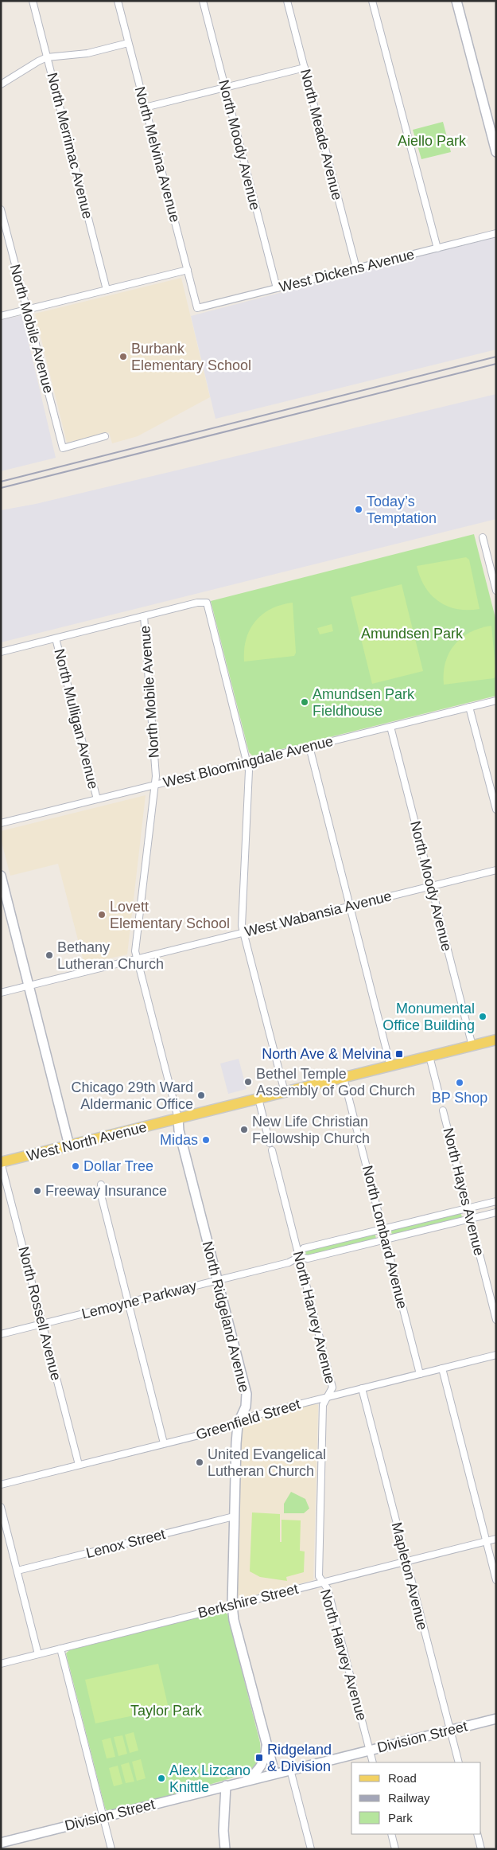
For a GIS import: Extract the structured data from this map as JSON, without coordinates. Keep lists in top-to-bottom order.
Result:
{
  "streets": {
    "main road": ["West North Avenue"],
    "street": [
      "North Meade Avenue",
      "North Moody Avenue",
      "North Merrimac Avenue",
      "North Melvina Avenue",
      "West Dickens Avenue",
      "North Mobile Avenue",
      "North Mulligan Avenue",
      "West Bloomingdale Avenue",
      "West Wabansia Avenue",
      "North Hayes Avenue",
      "North Lombard Avenue",
      "Lemoyne Parkway",
      "North Rossell Avenue",
      "North Ridgeland Avenue",
      "North Harvey Avenue",
      "Greenfield Street",
      "Lenox Street",
      "Mapleton Avenue",
      "Berkshire Street",
      "Division Street"
    ]
  },
  "crossings": [
    ["North Meade Avenue", "West Dickens Avenue"],
    ["North Moody Avenue", "West Dickens Avenue"],
    ["North Moody Avenue", "West Bloomingdale Avenue"],
    ["North Moody Avenue", "West Wabansia Avenue"],
    ["North Moody Avenue", "West North Avenue"],
    ["North Melvina Avenue", "West Dickens Avenue"],
    ["North Mobile Avenue", "West Bloomingdale Avenue"],
    ["North Mobile Avenue", "West Wabansia Avenue"],
    ["North Mobile Avenue", "West North Avenue"],
    ["North Mobile Avenue", "North Ridgeland Avenue"],
    ["North Mulligan Avenue", "West Bloomingdale Avenue"],
    ["West North Avenue", "North Lombard Avenue"],
    ["West North Avenue", "North Rossell Avenue"],
    ["West North Avenue", "North Ridgeland Avenue"],
    ["North Hayes Avenue", "Lemoyne Parkway"],
    ["North Lombard Avenue", "Lemoyne Parkway"],
    ["North Lombard Avenue", "Greenfield Street"],
    ["Lemoyne Parkway", "North Rossell Avenue"],
    ["Lemoyne Parkway", "North Ridgeland Avenue"],
    ["Lemoyne Parkway", "North Harvey Avenue"],
    ["North Rossell Avenue", "Greenfield Street"],
    ["North Ridgeland Avenue", "Greenfield Street"],
    ["North Ridgeland Avenue", "Lenox Street"],
    ["North Ridgeland Avenue", "Berkshire Street"],
    ["North Ridgeland Avenue", "Division Street"],
    ["North Harvey Avenue", "Greenfield Street"],
    ["North Harvey Avenue", "Berkshire Street"],
    ["North Harvey Avenue", "Division Street"],
    ["Greenfield Street", "Mapleton Avenue"],
    ["Mapleton Avenue", "Berkshire Street"],
    ["Mapleton Avenue", "Division Street"]
  ],
  "parks": ["Aiello Park", "Amundsen Park", "Taylor Park"],
  "places": {
    "other": [
      "Burbank Elementary School",
      "Today’s Temptation",
      "Amundsen Park Fieldhouse",
      "Lovett Elementary School",
      "Bethany Lutheran Church",
      "Monumental Office Building",
      "Bethel Temple Assembly of God Church",
      "BP Shop",
      "Chicago 29th Ward Aldermanic Office",
      "New Life Christian Fellowship Church",
      "Midas",
      "Dollar Tree",
      "Freeway Insurance",
      "United Evangelical Lutheran Church",
      "Alex Lizcano Knittle"
    ],
    "transit": ["North Ave & Melvina", "Ridgeland & Division"]
  },
  "legend": ["Road", "Railway", "Park"]
}
